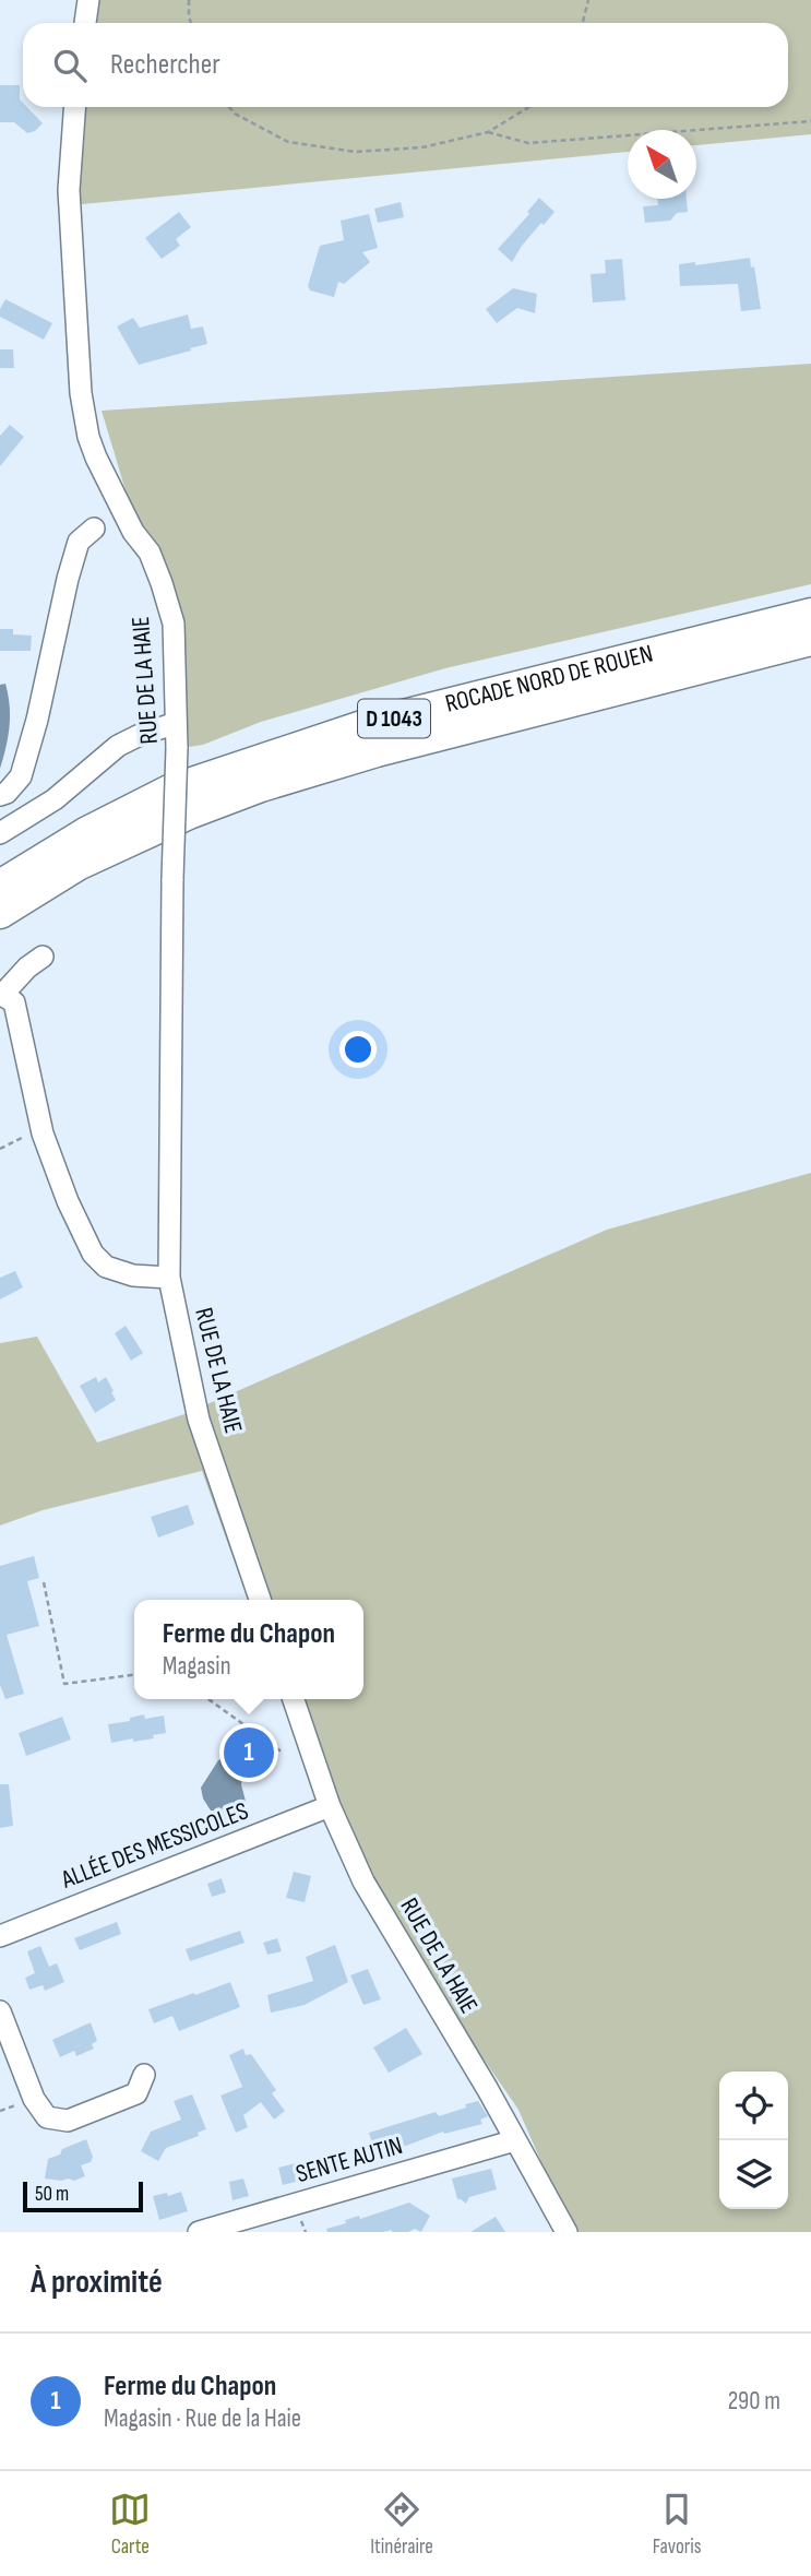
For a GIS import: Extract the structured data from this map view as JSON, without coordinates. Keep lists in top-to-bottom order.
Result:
{
  "streets": {
    "highway": ["ROCADE NORD DE ROUEN", "D 1043"],
    "street": ["RUE DE LA HAIE", "ALLÉE DES MESSICOLES", "SENTE AUTIN"]
  },
  "crossings": [
    ["RUE DE LA HAIE", "ALLÉE DES MESSICOLES"],
    ["RUE DE LA HAIE", "SENTE AUTIN"]
  ],
  "scale_bar": "50 m",
  "north": "top left",
  "page": {
    "search": "Rechercher",
    "popup": ["Ferme du Chapon", "Magasin"],
    "pins": "1",
    "scale": "50 m",
    "heading": "À proximité",
    "list": [
      {
        "mark": "1",
        "name": "Ferme du Chapon",
        "note": "Magasin · Rue de la Haie",
        "value": "290 m"
      }
    ],
    "nav": ["Carte", "Itinéraire", "Favoris"]
  }
}
